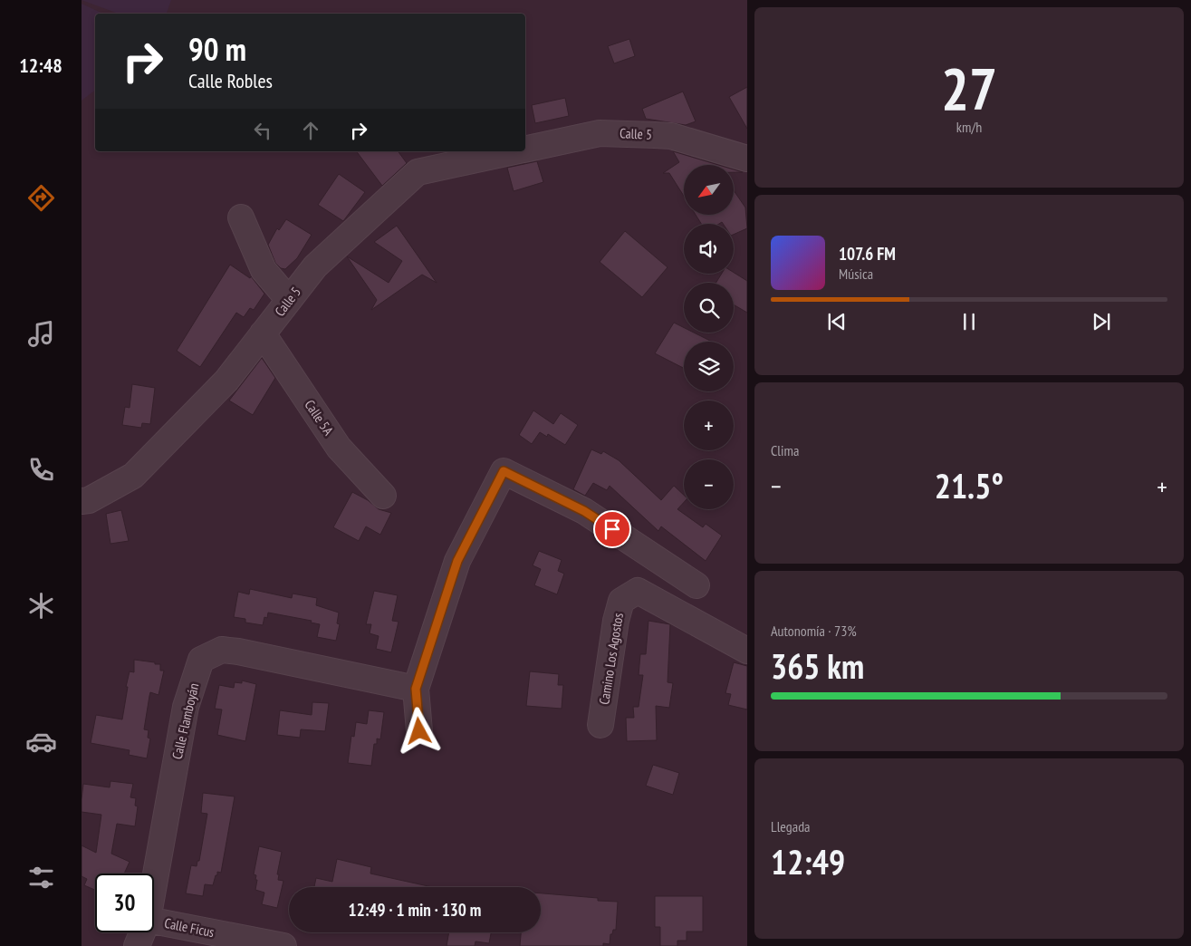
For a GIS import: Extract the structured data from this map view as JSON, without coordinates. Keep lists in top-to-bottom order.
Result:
{
  "streets": {
    "street": [
      "Calle 5",
      "Calle 5A",
      "Camino Los Agostos",
      "Calle Flamboyán",
      "Calle Ficus"
    ]
  },
  "crossings": [
    ["Calle 5", "Calle 5A"]
  ],
  "north": "bottom left",
  "page": {
    "tabs": "12:48",
    "tile": [
      ["27", "km/h"],
      "Clima",
      ["Autonomía · 73%", "365 km"],
      ["Llegada", "12:49"]
    ],
    "turn": ["90 m", "Calle Robles"],
    "map_buttons": ["+", "−"],
    "song": ["107.6 FM", "Música"],
    "heat": ["−", "21.5°", "+"],
    "limit": "30",
    "trip": "12:49 · 1 min · 130 m"
  }
}
